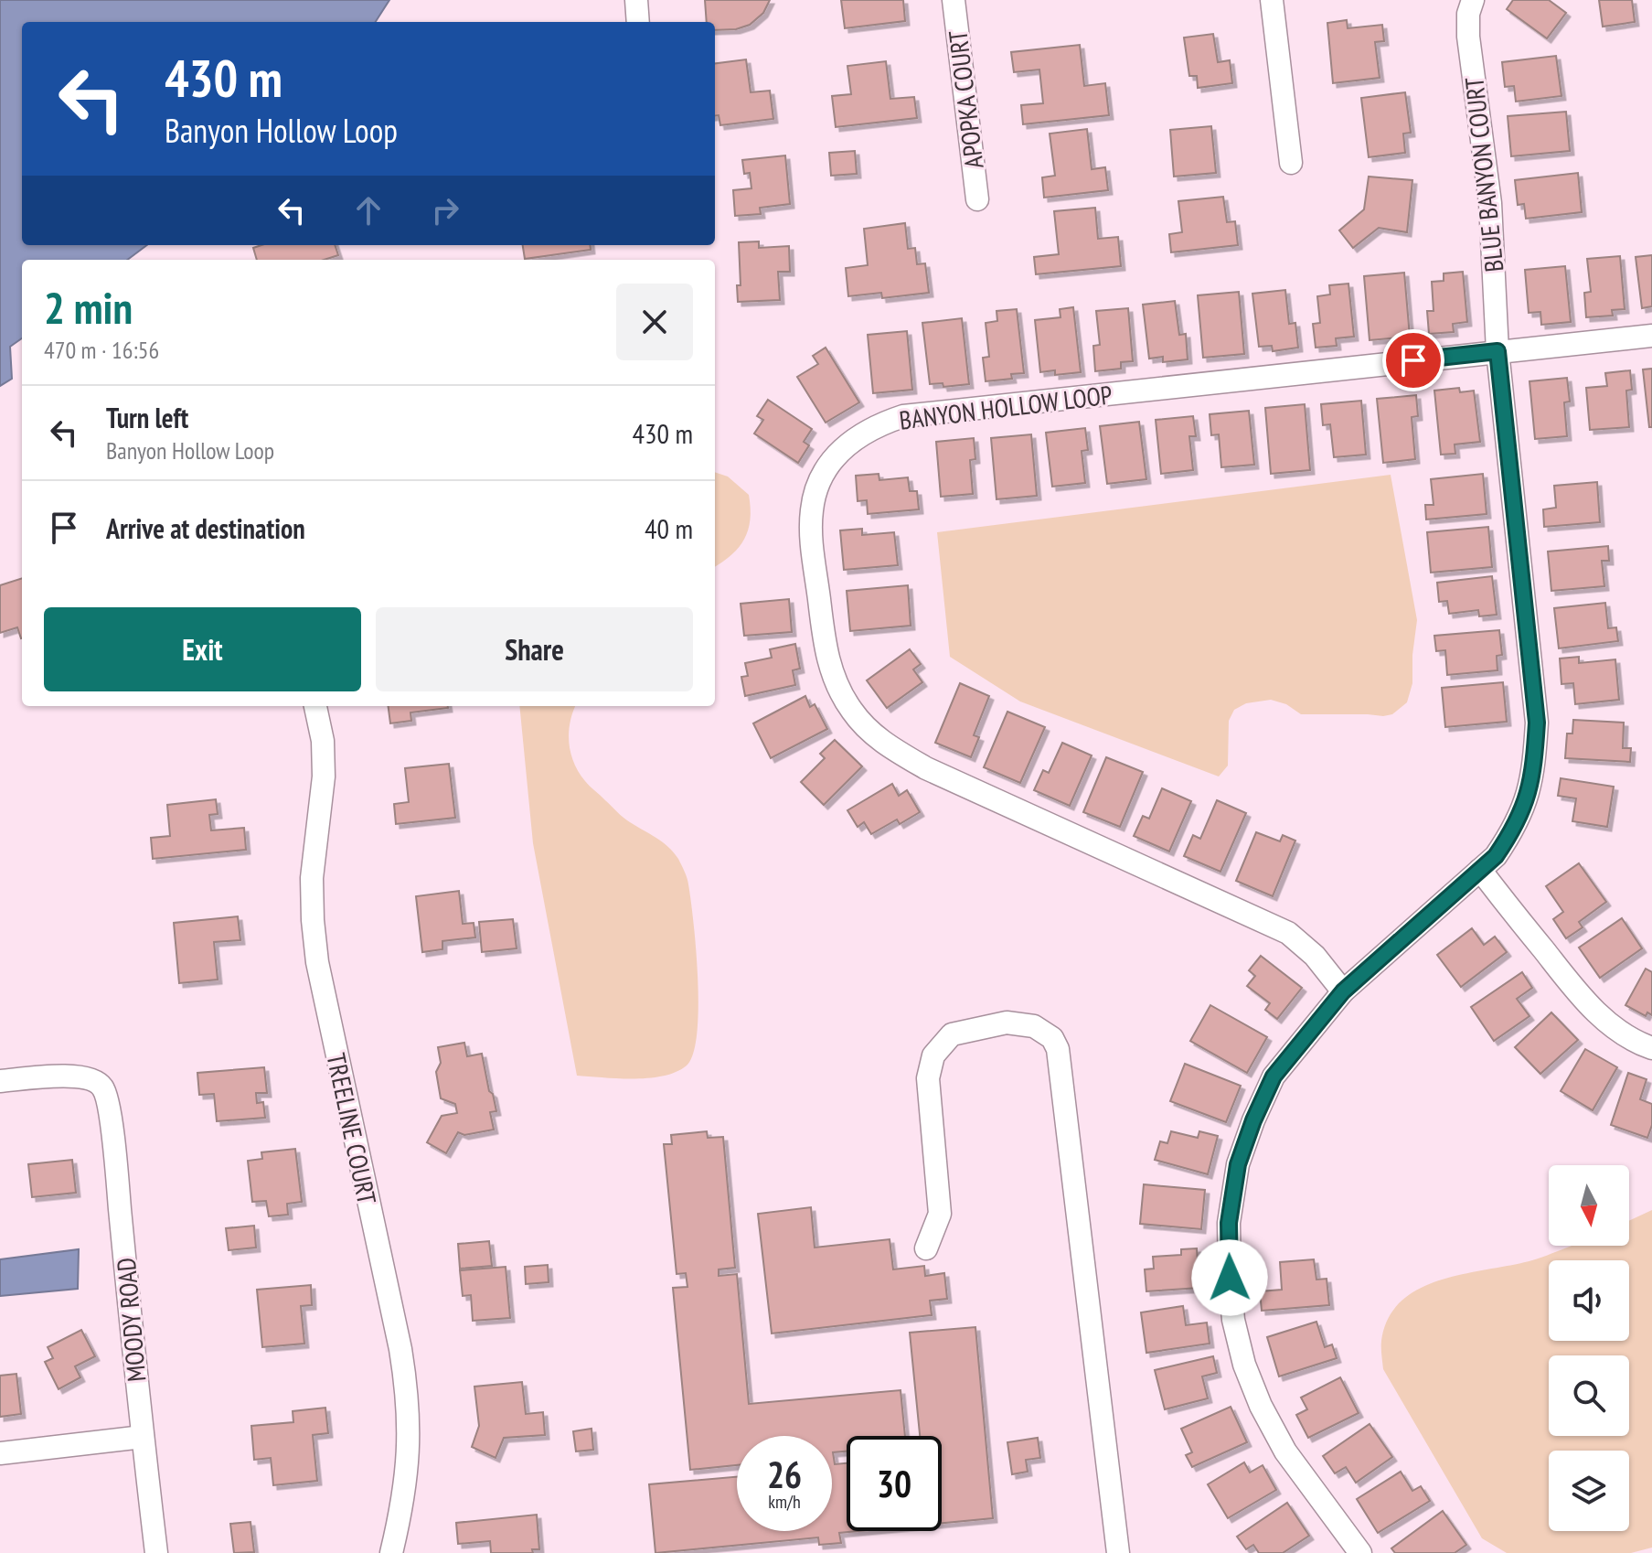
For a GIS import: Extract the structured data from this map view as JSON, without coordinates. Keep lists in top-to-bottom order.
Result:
{
  "streets": {
    "street": [
      "APOPKA COURT",
      "BLUE BANYON COURT",
      "BANYON HOLLOW LOOP",
      "TREELINE COURT",
      "MOODY ROAD"
    ]
  },
  "crossings": [
    ["BLUE BANYON COURT", "BANYON HOLLOW LOOP"]
  ],
  "north": "bottom",
  "page": {
    "turn": ["430 m", "Banyon Hollow Loop"],
    "heading": ["2 min", "470 m · 16:56"],
    "list": [
      {
        "name": "Turn left",
        "note": "Banyon Hollow Loop",
        "value": "430 m"
      },
      {
        "name": "Arrive at destination",
        "value": "40 m"
      }
    ],
    "buttons": ["Exit", "Share"],
    "speed": "26 km/h",
    "limit": "30"
  }
}
